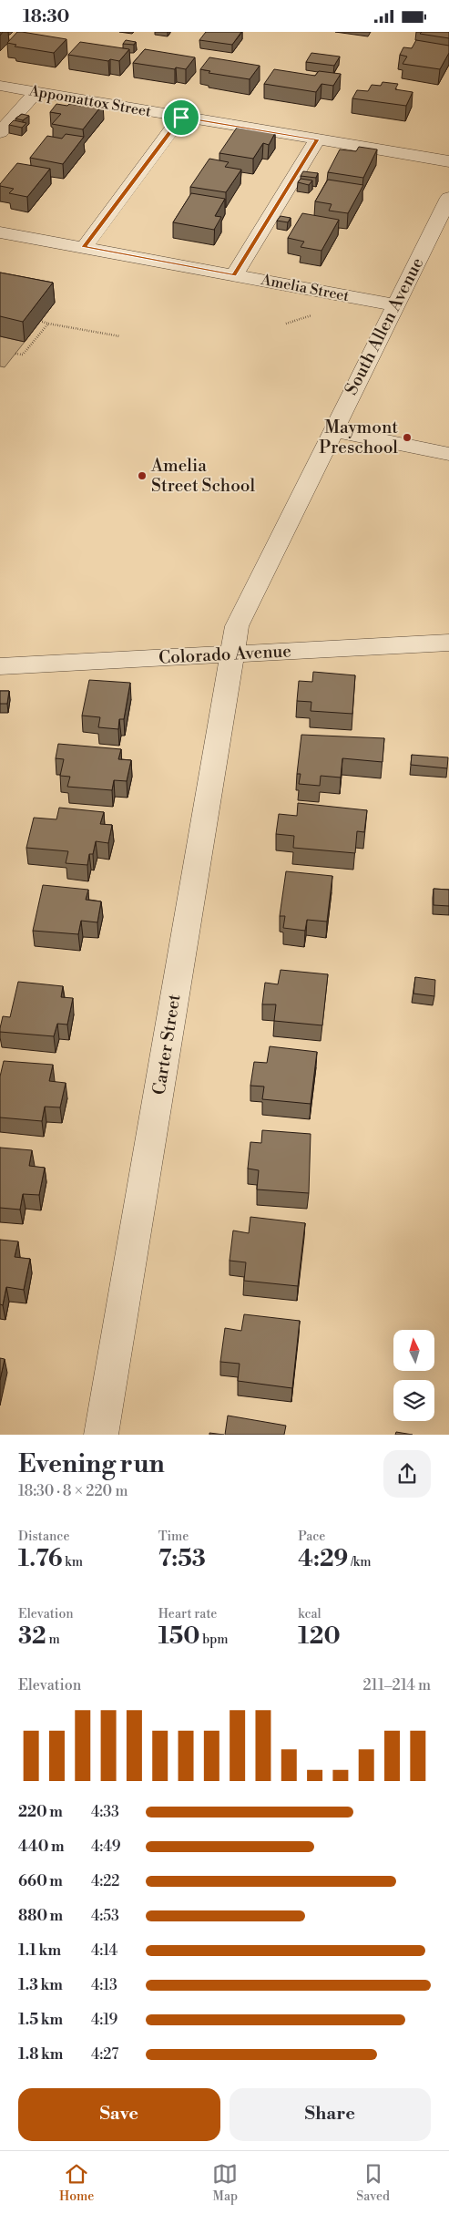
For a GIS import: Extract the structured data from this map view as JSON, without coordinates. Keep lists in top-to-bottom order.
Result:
{
  "streets": {
    "street": [
      "Appomattox Street",
      "Amelia Street",
      "South Allen Avenue",
      "Colorado Avenue",
      "Carter Street"
    ]
  },
  "crossings": [
    ["Amelia Street", "South Allen Avenue"],
    ["South Allen Avenue", "Colorado Avenue"],
    ["South Allen Avenue", "Carter Street"],
    ["Colorado Avenue", "Carter Street"]
  ],
  "places": ["Maymont Preschool", "Amelia Street School"],
  "north": "top",
  "page": {
    "status": "18:30",
    "heading": ["Evening run", "18:30 · 8 × 220 m"],
    "stats": [
      ["Distance", "1.76 km"],
      ["Time", "7:53"],
      ["Pace", "4:29 /km"],
      ["Elevation", "32 m"],
      ["Heart rate", "150 bpm"],
      ["kcal", "120"]
    ],
    "chart": ["Elevation", "211–214 m"],
    "list": [
      {
        "name": "220 m",
        "note": "4:33"
      },
      {
        "name": "440 m",
        "note": "4:49"
      },
      {
        "name": "660 m",
        "note": "4:22"
      },
      {
        "name": "880 m",
        "note": "4:53"
      },
      {
        "name": "1.1 km",
        "note": "4:14"
      },
      {
        "name": "1.3 km",
        "note": "4:13"
      },
      {
        "name": "1.5 km",
        "note": "4:19"
      },
      {
        "name": "1.8 km",
        "note": "4:27"
      }
    ],
    "buttons": ["Save", "Share"],
    "tabs": ["Home", "Map", "Saved"]
  }
}
